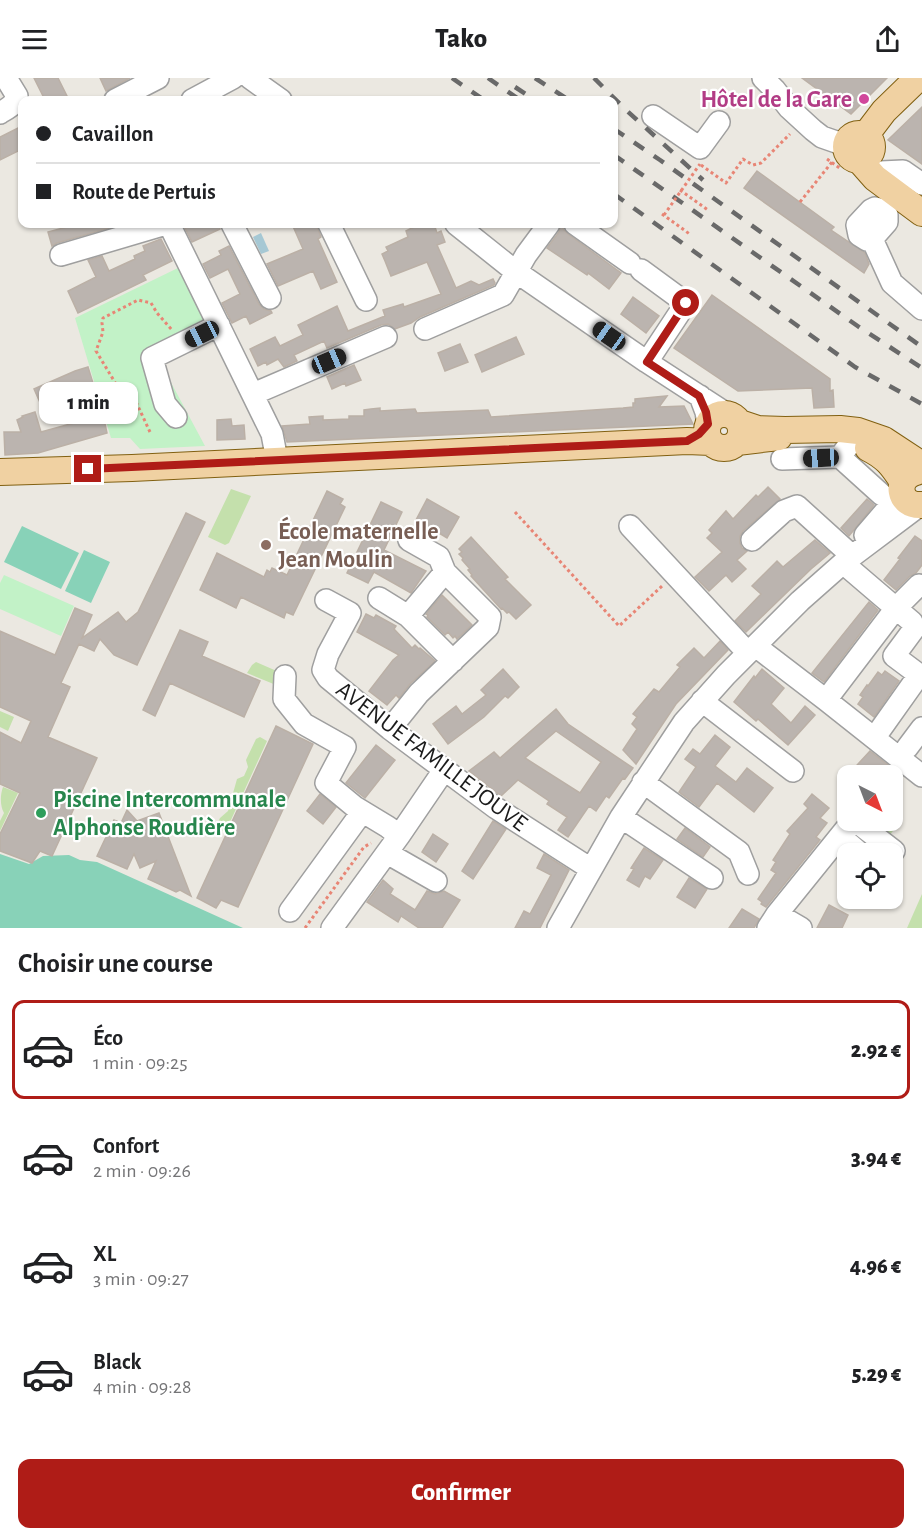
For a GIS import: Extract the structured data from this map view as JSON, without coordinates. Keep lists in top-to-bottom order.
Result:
{
  "streets": {
    "street": ["AVENUE FAMILLE JOUVE"]
  },
  "places": ["Hôtel de la Gare", "École maternelle Jean Moulin", "Piscine Intercommunale Alphonse Roudière"],
  "north": "bottom right",
  "page": {
    "header": "Tako",
    "banner": ["Cavaillon", "Route de Pertuis"],
    "bubble": "1 min",
    "heading": "Choisir une course",
    "list": [
      {
        "name": "Éco",
        "note": "1 min · 09:25",
        "value": "2.92 €"
      },
      {
        "name": "Confort",
        "note": "2 min · 09:26",
        "value": "3.94 €"
      },
      {
        "name": "XL",
        "note": "3 min · 09:27",
        "value": "4.96 €"
      },
      {
        "name": "Black",
        "note": "4 min · 09:28",
        "value": "5.29 €"
      }
    ],
    "buttons": "Confirmer"
  }
}
